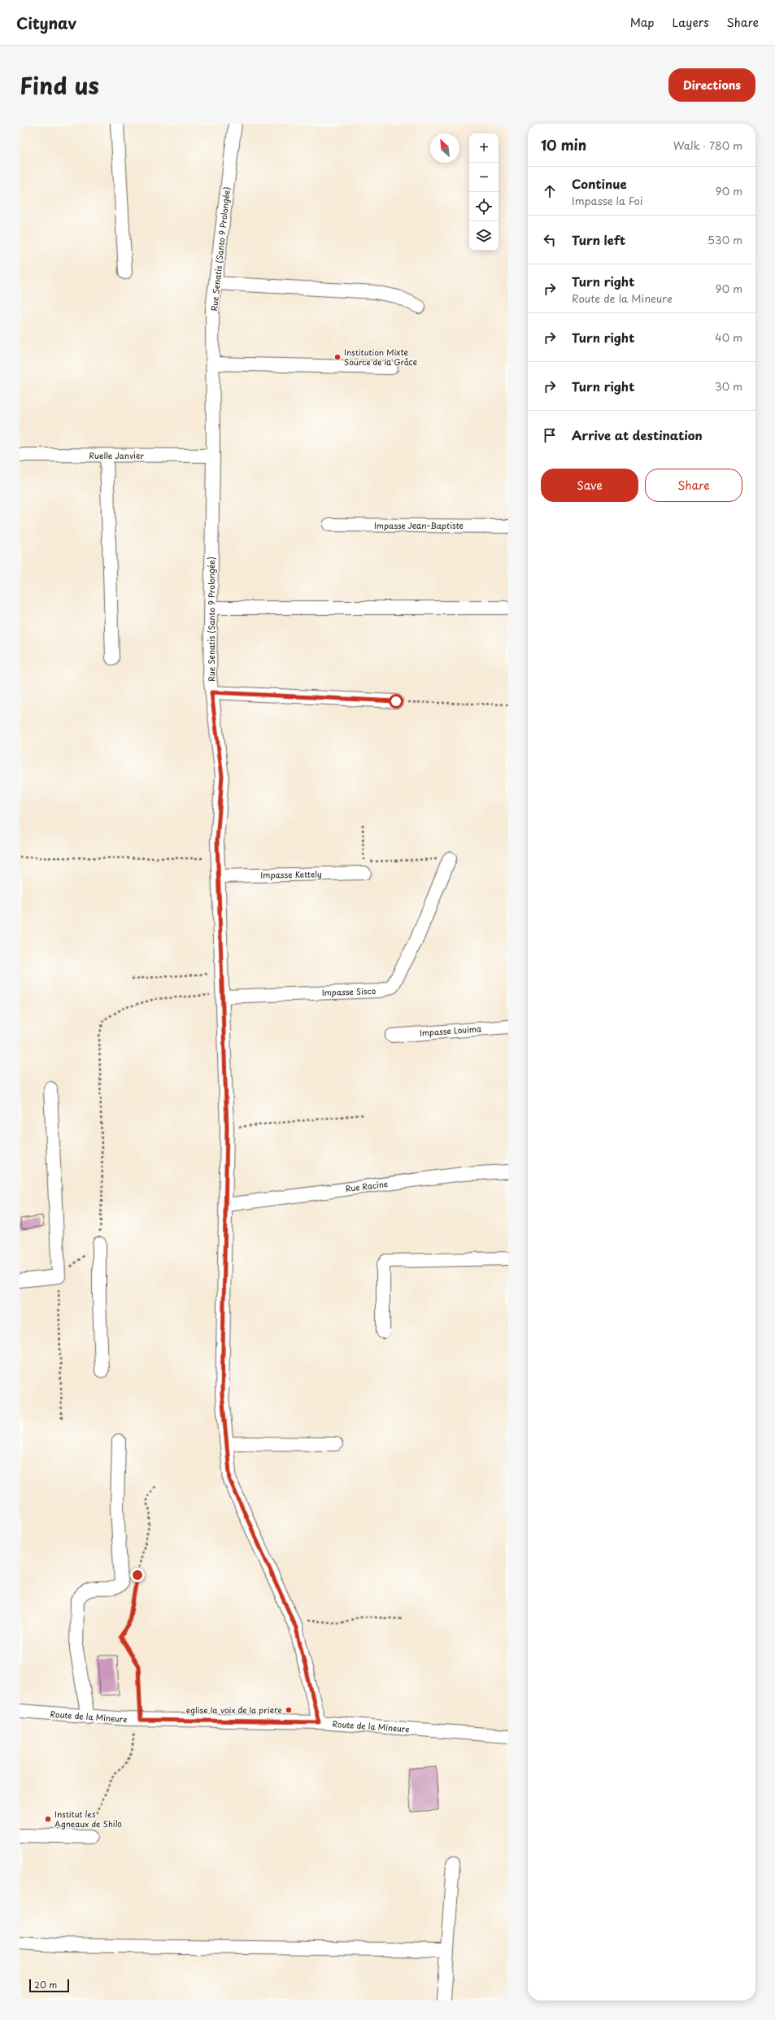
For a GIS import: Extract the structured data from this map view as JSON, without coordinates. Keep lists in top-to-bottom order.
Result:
{
  "streets": {
    "street": [
      "Rue Senatis (Santo 9 Prolongée)",
      "Ruelle Janvier",
      "Impasse Jean-Baptiste",
      "Impasse Kettely",
      "Impasse Sisco",
      "Impasse Louima",
      "Rue Racine",
      "Route de la Mineure"
    ]
  },
  "crossings": [
    ["Rue Senatis (Santo 9 Prolongée)", "Ruelle Janvier"],
    ["Rue Senatis (Santo 9 Prolongée)", "Impasse Kettely"],
    ["Rue Senatis (Santo 9 Prolongée)", "Impasse Sisco"],
    ["Rue Senatis (Santo 9 Prolongée)", "Rue Racine"],
    ["Rue Senatis (Santo 9 Prolongée)", "Route de la Mineure"]
  ],
  "places": ["Institution Mixte Source de la Grâce", "eglise la voix de la priere", "Institut les Agneaux de Shilo"],
  "scale_bar": "20 m",
  "north": "top left",
  "page": {
    "header": "Citynav",
    "nav": ["Map", "Layers", "Share"],
    "title": "Find us",
    "buttons": [
      "Directions",
      ["Save", "Share"]
    ],
    "heading": ["10 min", "Walk · 780 m"],
    "map_buttons": ["+", "−"],
    "list": [
      ["Continue", "Impasse la Foi", "90 m"],
      ["Turn left", "530 m"],
      ["Turn right", "Route de la Mineure", "90 m"],
      ["Turn right", "40 m"],
      ["Turn right", "30 m"],
      "Arrive at destination"
    ],
    "scale": "20 m"
  }
}
